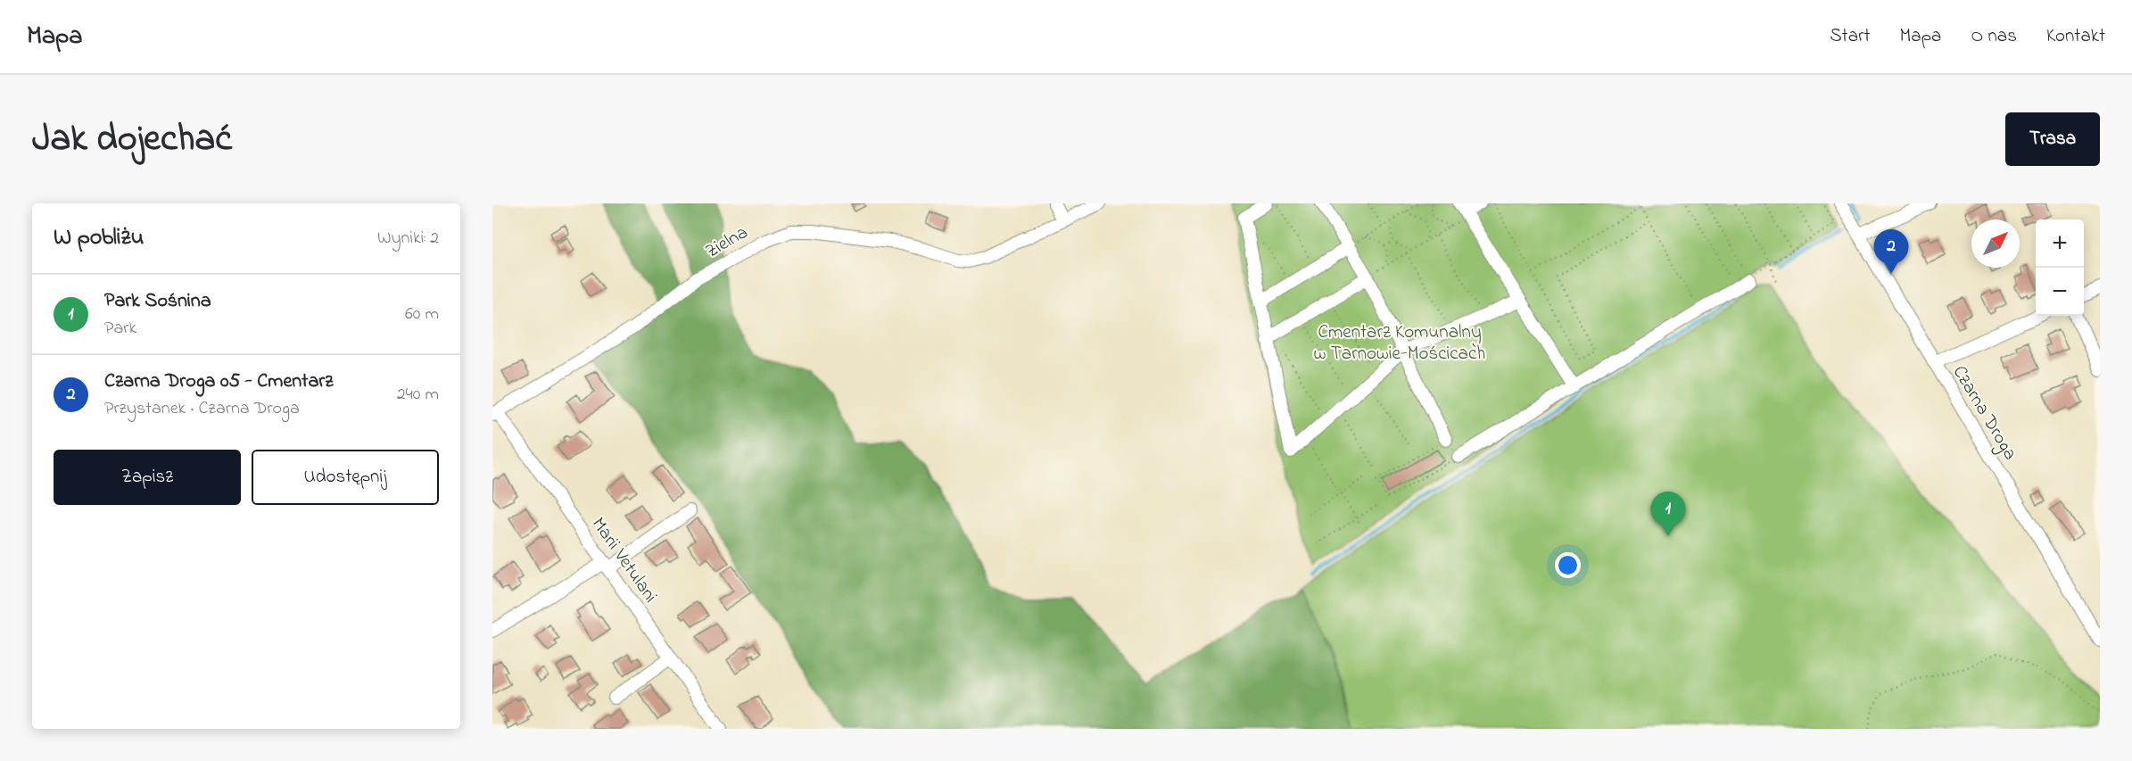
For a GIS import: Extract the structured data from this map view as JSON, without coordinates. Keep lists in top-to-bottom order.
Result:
{
  "streets": {
    "street": ["Zielna", "Czarna Droga", "Marii Vetulani"]
  },
  "crossings": [
    ["Zielna", "Marii Vetulani"]
  ],
  "parks": ["Cmentarz Komunalny w Tarnowie-Mościcach"],
  "north": "top right",
  "page": {
    "header": "Mapa",
    "nav": [
      "Start",
      "Mapa",
      "O nas",
      "Kontakt"
    ],
    "title": "Jak dojechać",
    "buttons": [
      "Trasa",
      ["Zapisz", "Udostępnij"]
    ],
    "heading": ["W pobliżu", "Wyniki: 2"],
    "map_buttons": ["+", "−"],
    "pins": ["2", "1"],
    "list": [
      {
        "mark": "1",
        "name": "Park Sośnina",
        "note": "Park",
        "value": "60 m"
      },
      {
        "mark": "2",
        "name": "Czarna Droga 05 - Cmentarz",
        "note": "Przystanek · Czarna Droga",
        "value": "240 m"
      }
    ]
  }
}
